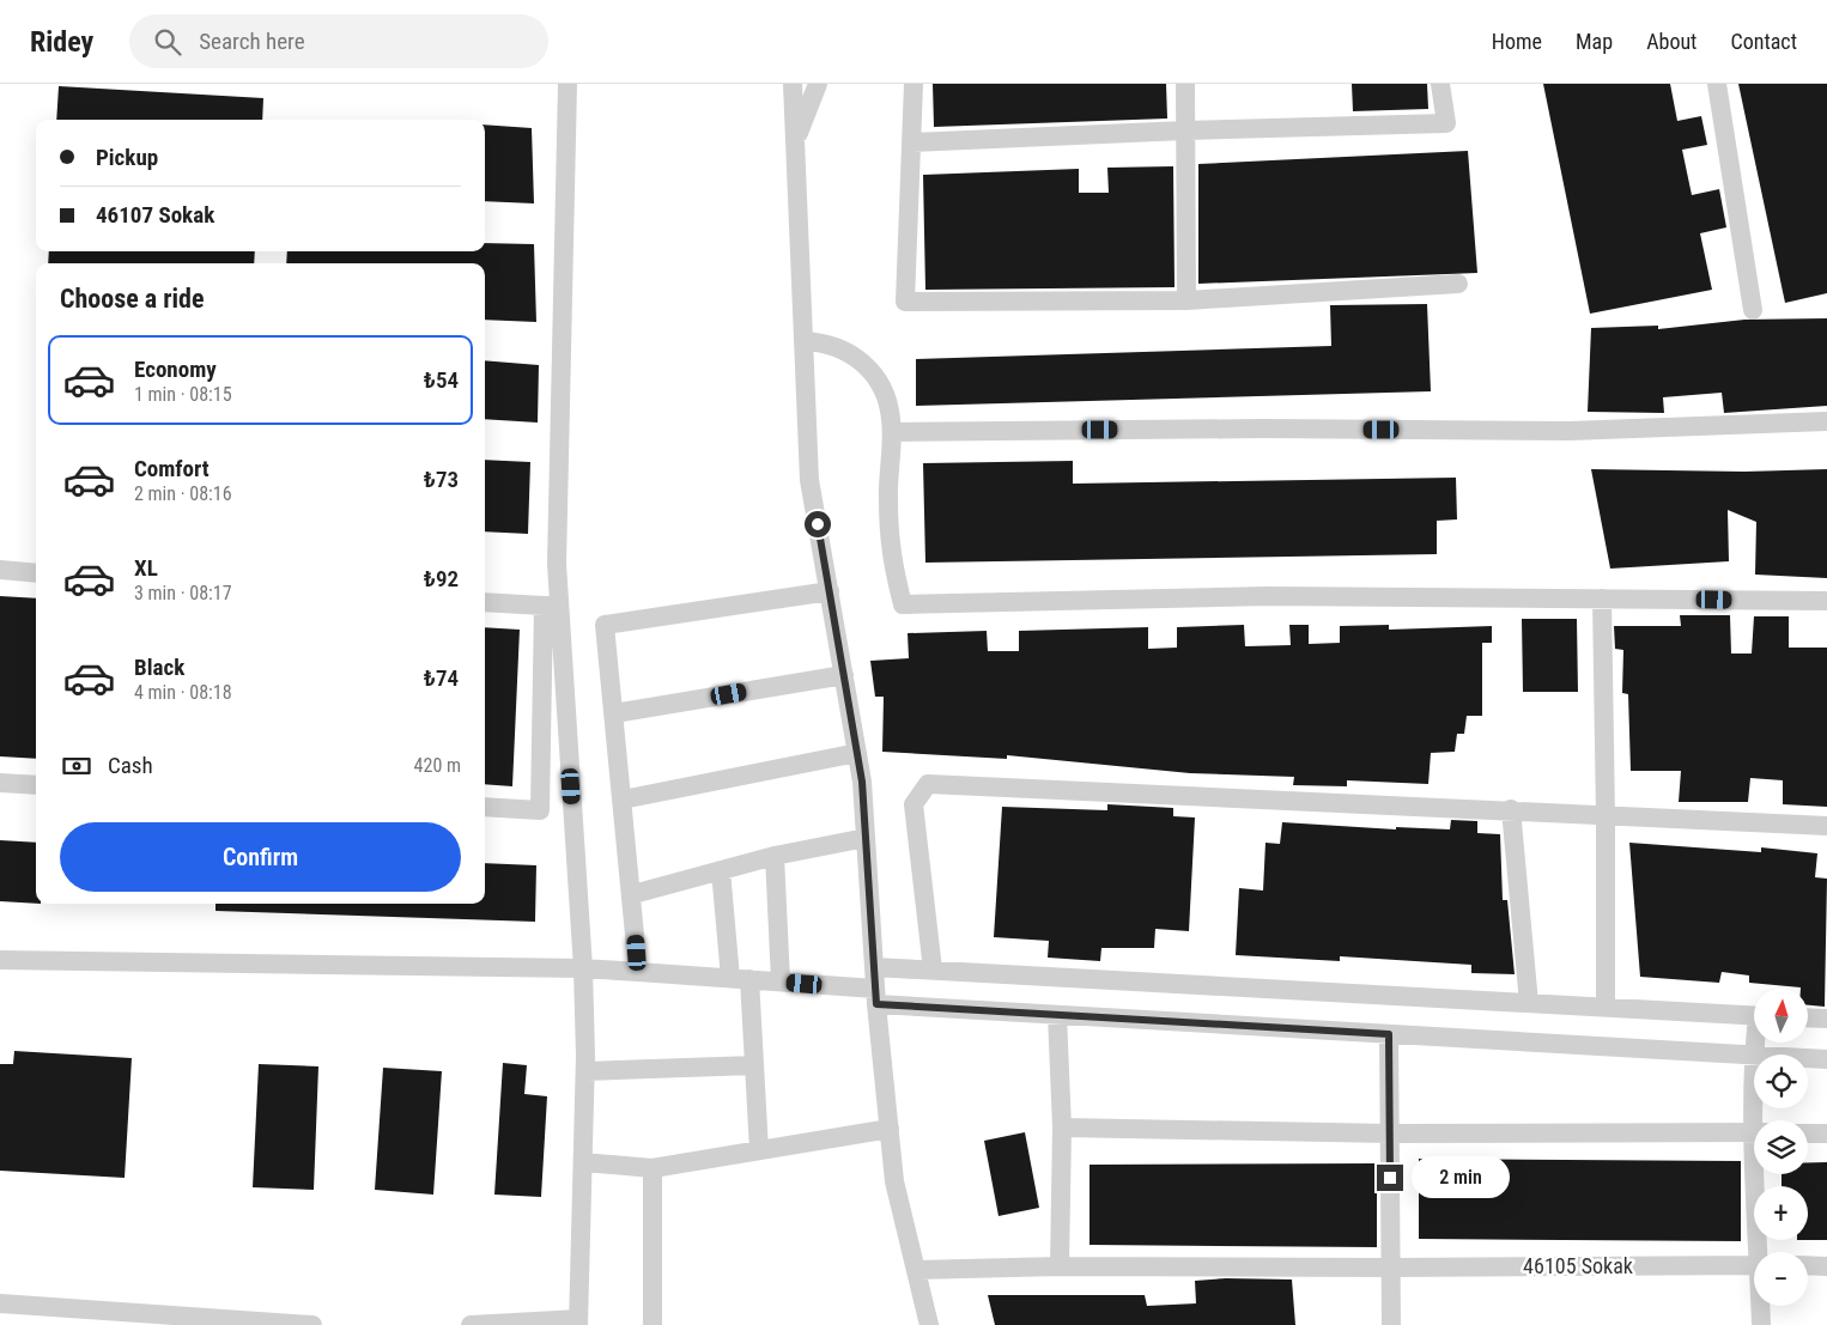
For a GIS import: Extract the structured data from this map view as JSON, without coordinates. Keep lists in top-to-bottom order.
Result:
{
  "streets": {
    "street": ["46105 Sokak"]
  },
  "north": "top",
  "page": {
    "header": "Ridey",
    "search": "Search here",
    "nav": [
      "Home",
      "Map",
      "About",
      "Contact"
    ],
    "banner": ["Pickup", "46107 Sokak"],
    "heading": "Choose a ride",
    "list": [
      {
        "name": "Economy",
        "note": "1 min · 08:15",
        "value": "₺54"
      },
      {
        "name": "Comfort",
        "note": "2 min · 08:16",
        "value": "₺73"
      },
      {
        "name": "XL",
        "note": "3 min · 08:17",
        "value": "₺92"
      },
      {
        "name": "Black",
        "note": "4 min · 08:18",
        "value": "₺74"
      }
    ],
    "pay": ["Cash", "420 m"],
    "buttons": "Confirm",
    "map_buttons": ["+", "−"],
    "bubble": "2 min"
  }
}
